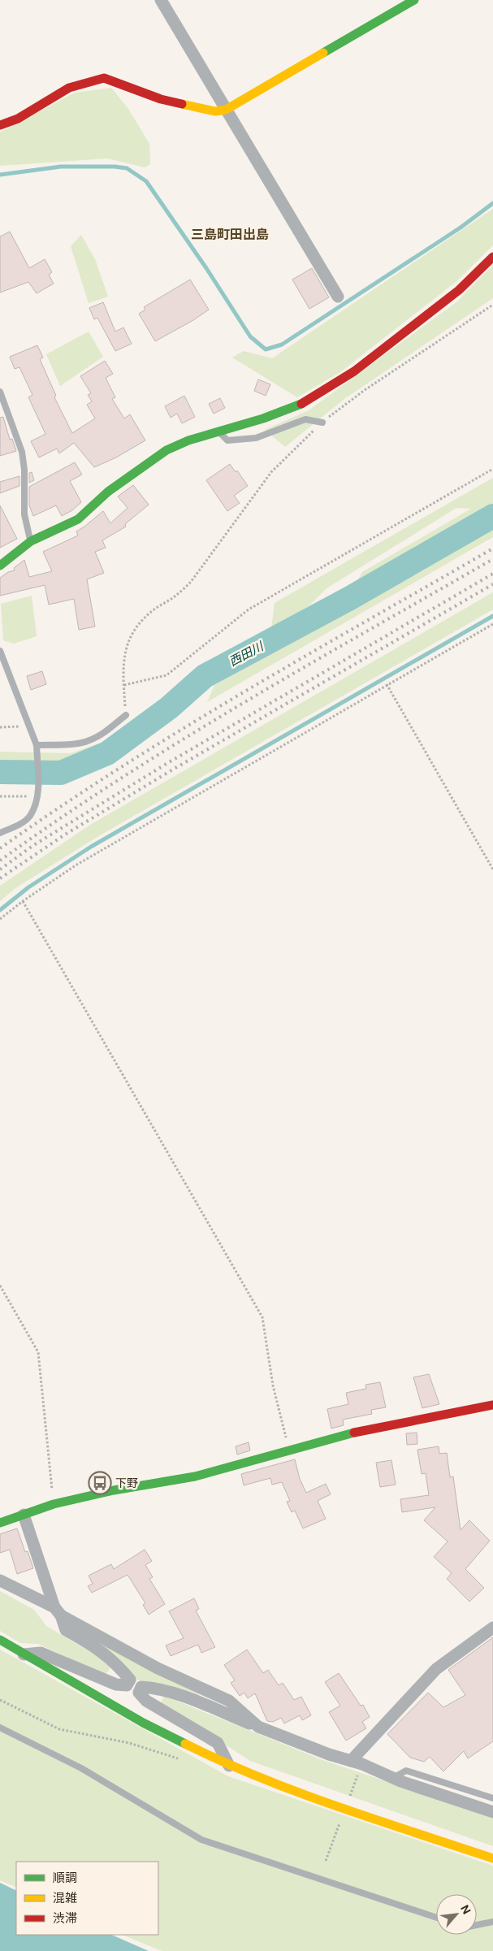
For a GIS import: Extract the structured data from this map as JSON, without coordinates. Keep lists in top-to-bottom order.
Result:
{
  "districts": ["三島町田出島"],
  "water": ["西田川"],
  "places": {
    "bus stop": ["下野"]
  },
  "legend": ["順調", "混雑", "渋滞"],
  "north": "top right"
}
